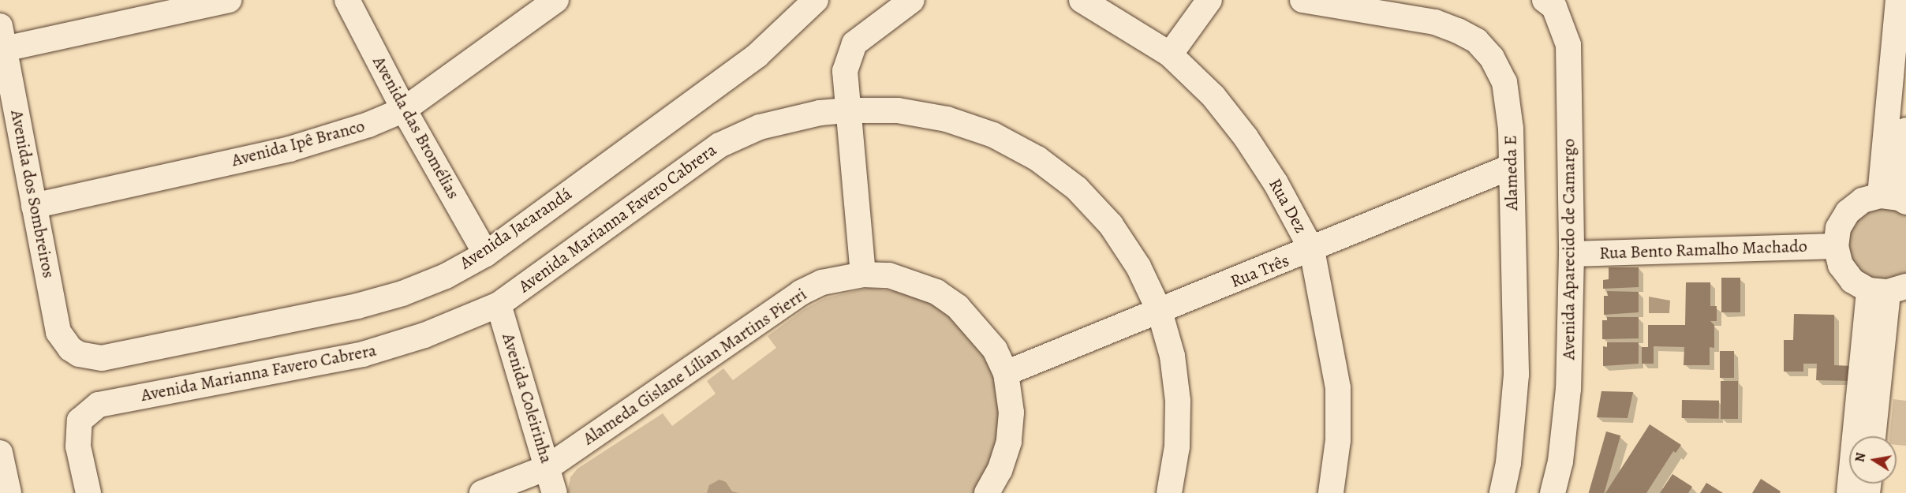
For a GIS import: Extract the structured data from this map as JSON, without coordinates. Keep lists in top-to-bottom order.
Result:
{
  "streets": {
    "street": [
      "Avenida das Bromélias",
      "Avenida Ipê Branco",
      "Alameda E",
      "Avenida dos Sombreiros",
      "Rua Dez",
      "Avenida Marianna Favero Cabrera",
      "Avenida Jacarandá",
      "Avenida Aparecido de Camargo",
      "Rua Bento Ramalho Machado",
      "Rua Três",
      "Alameda Gislane Lílian Martins Pierri",
      "Avenida Coleirinha"
    ]
  },
  "crossings": [
    ["Avenida das Bromélias", "Avenida Ipê Branco"],
    ["Avenida das Bromélias", "Avenida Jacarandá"],
    ["Avenida Ipê Branco", "Avenida dos Sombreiros"],
    ["Alameda E", "Rua Três"],
    ["Avenida dos Sombreiros", "Avenida Jacarandá"],
    ["Rua Dez", "Rua Três"],
    ["Avenida Marianna Favero Cabrera", "Rua Três"],
    ["Avenida Marianna Favero Cabrera", "Avenida Coleirinha"],
    ["Avenida Aparecido de Camargo", "Rua Bento Ramalho Machado"],
    ["Rua Três", "Alameda Gislane Lílian Martins Pierri"],
    ["Alameda Gislane Lílian Martins Pierri", "Avenida Coleirinha"]
  ],
  "north": "left"
}
